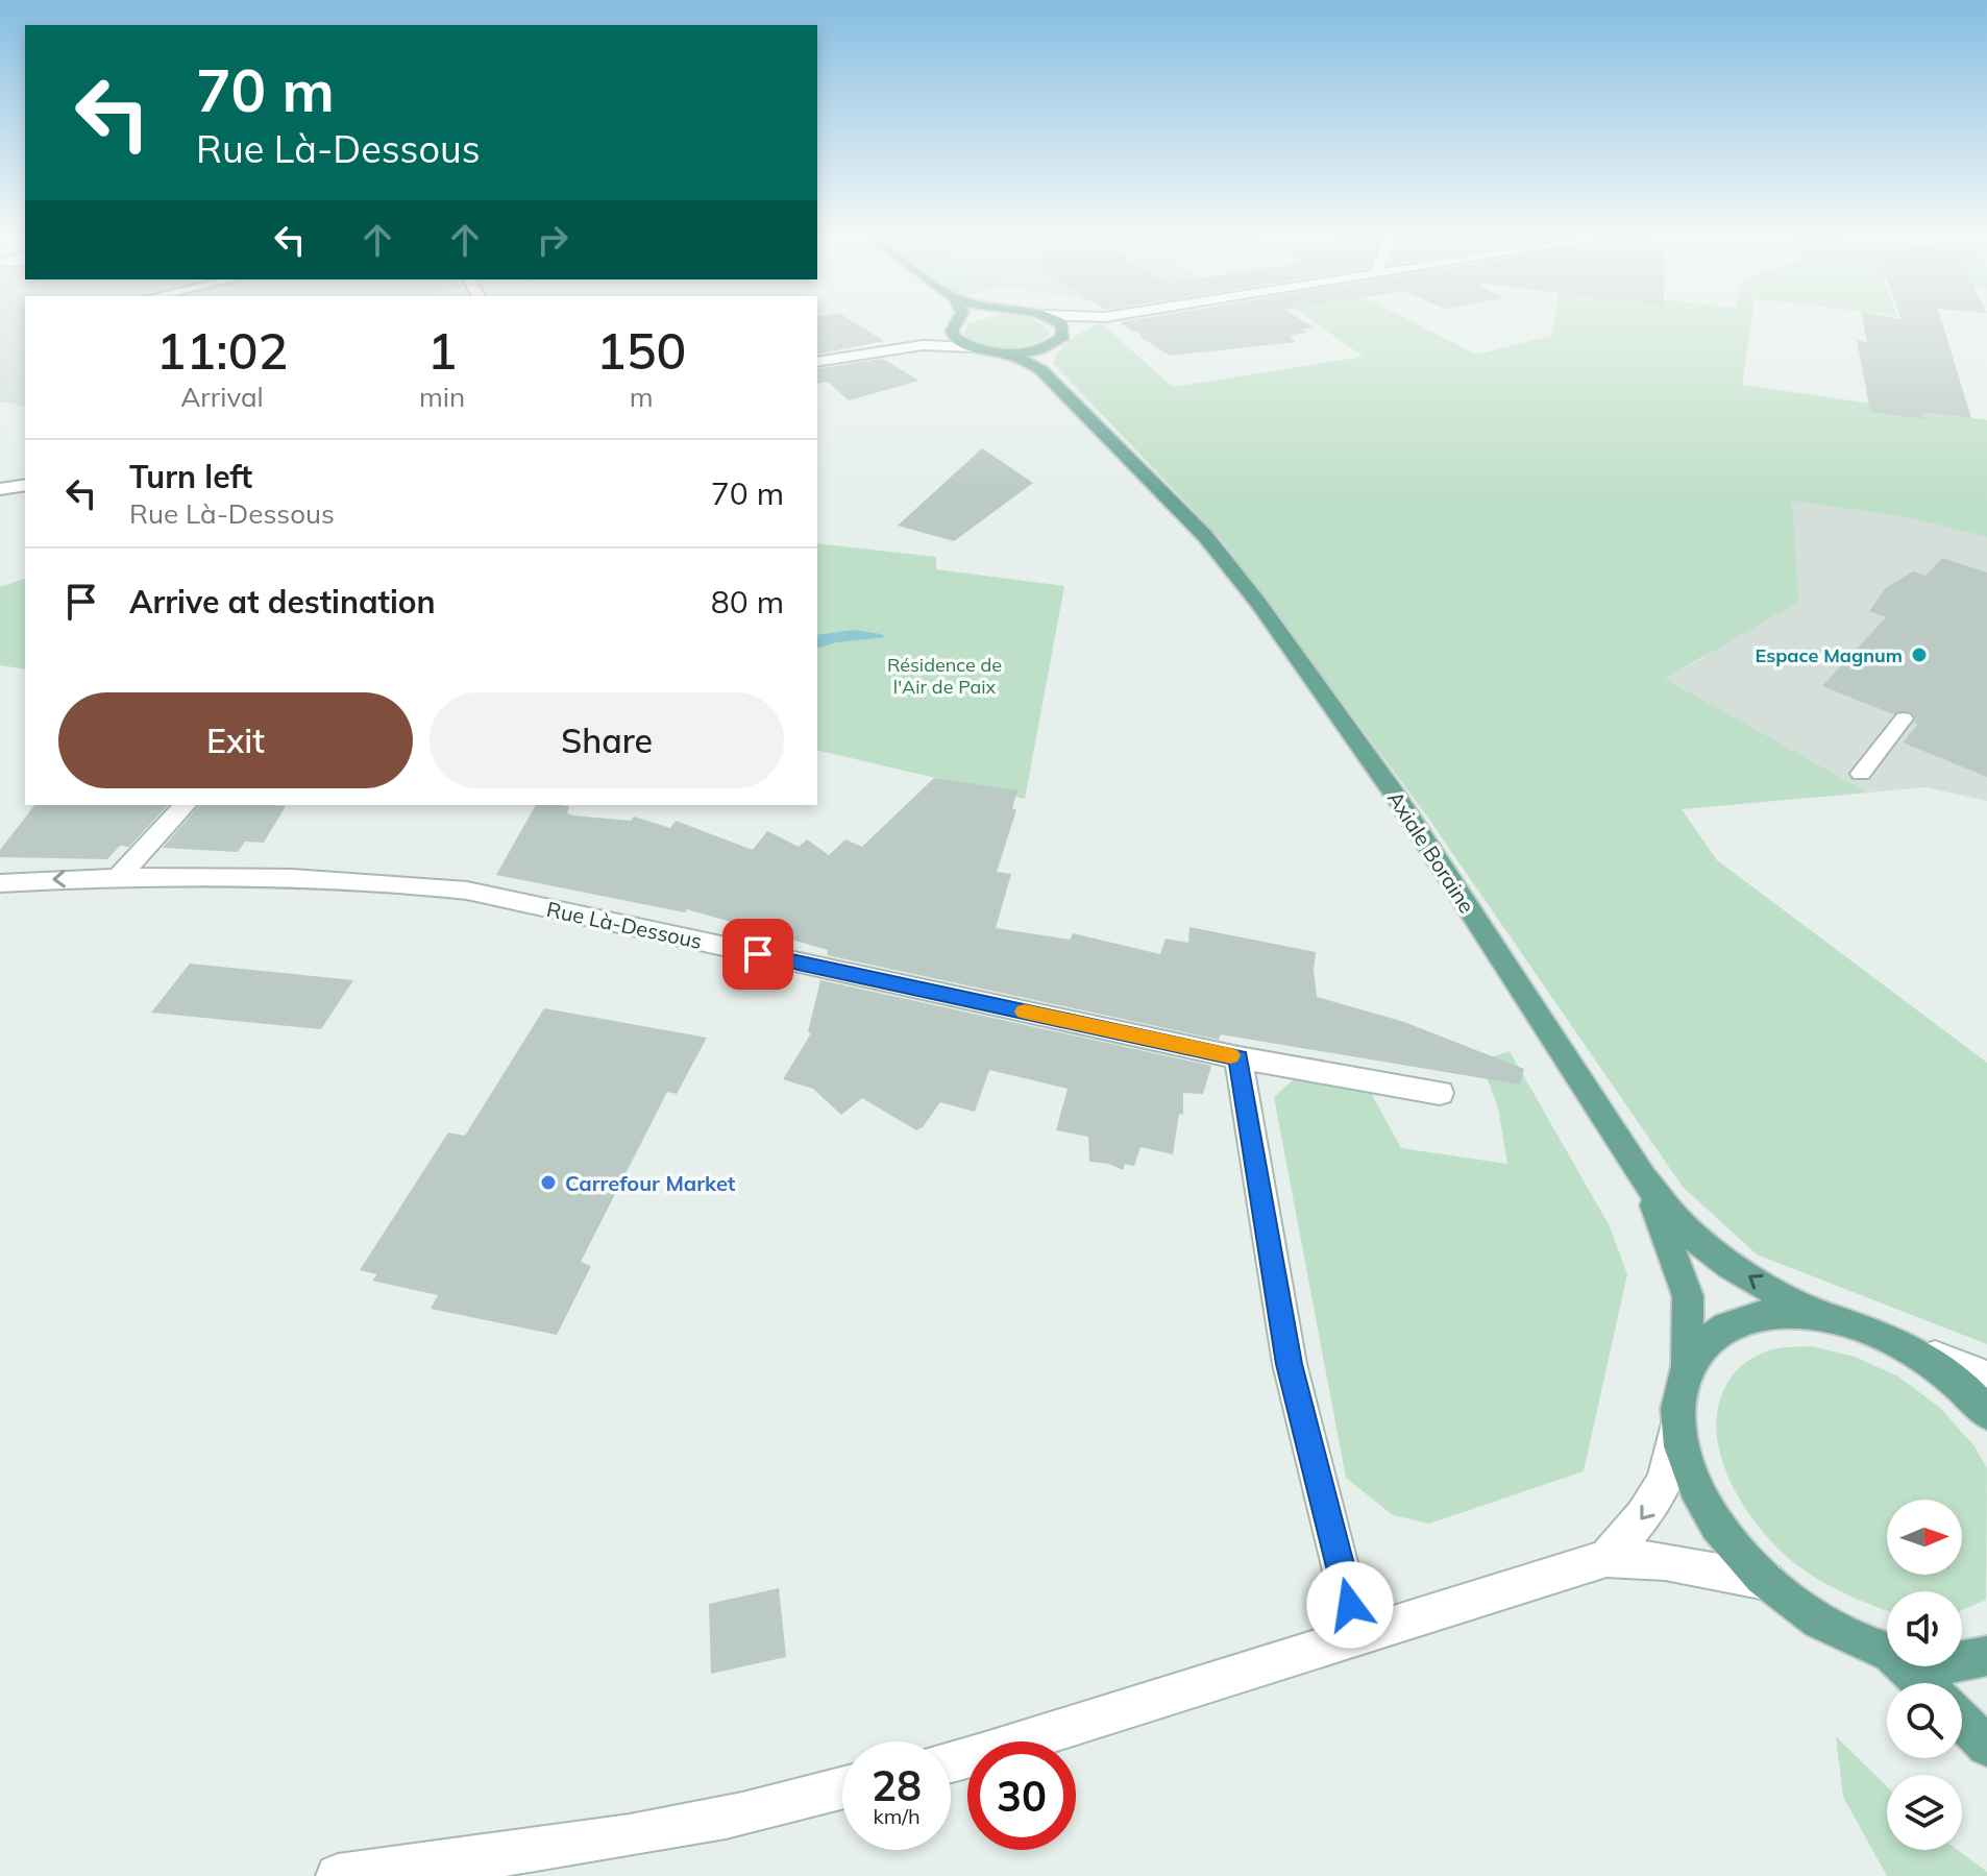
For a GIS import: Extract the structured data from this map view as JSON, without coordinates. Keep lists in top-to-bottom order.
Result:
{
  "streets": {
    "main road": ["Axiale Boraine"],
    "street": ["Rue Là-Dessous"]
  },
  "parks": ["Résidence de l'Air de Paix"],
  "places": ["Espace Magnum", "Carrefour Market"],
  "north": "right",
  "page": {
    "turn": ["70 m", "Rue Là-Dessous"],
    "eta": [
      "11:02",
      "Arrival",
      "1",
      "min",
      "150",
      "m"
    ],
    "list": [
      {
        "name": "Turn left",
        "note": "Rue Là-Dessous",
        "value": "70 m"
      },
      {
        "name": "Arrive at destination",
        "value": "80 m"
      }
    ],
    "buttons": ["Exit", "Share"],
    "speed": "28 km/h",
    "limit": "30"
  }
}
